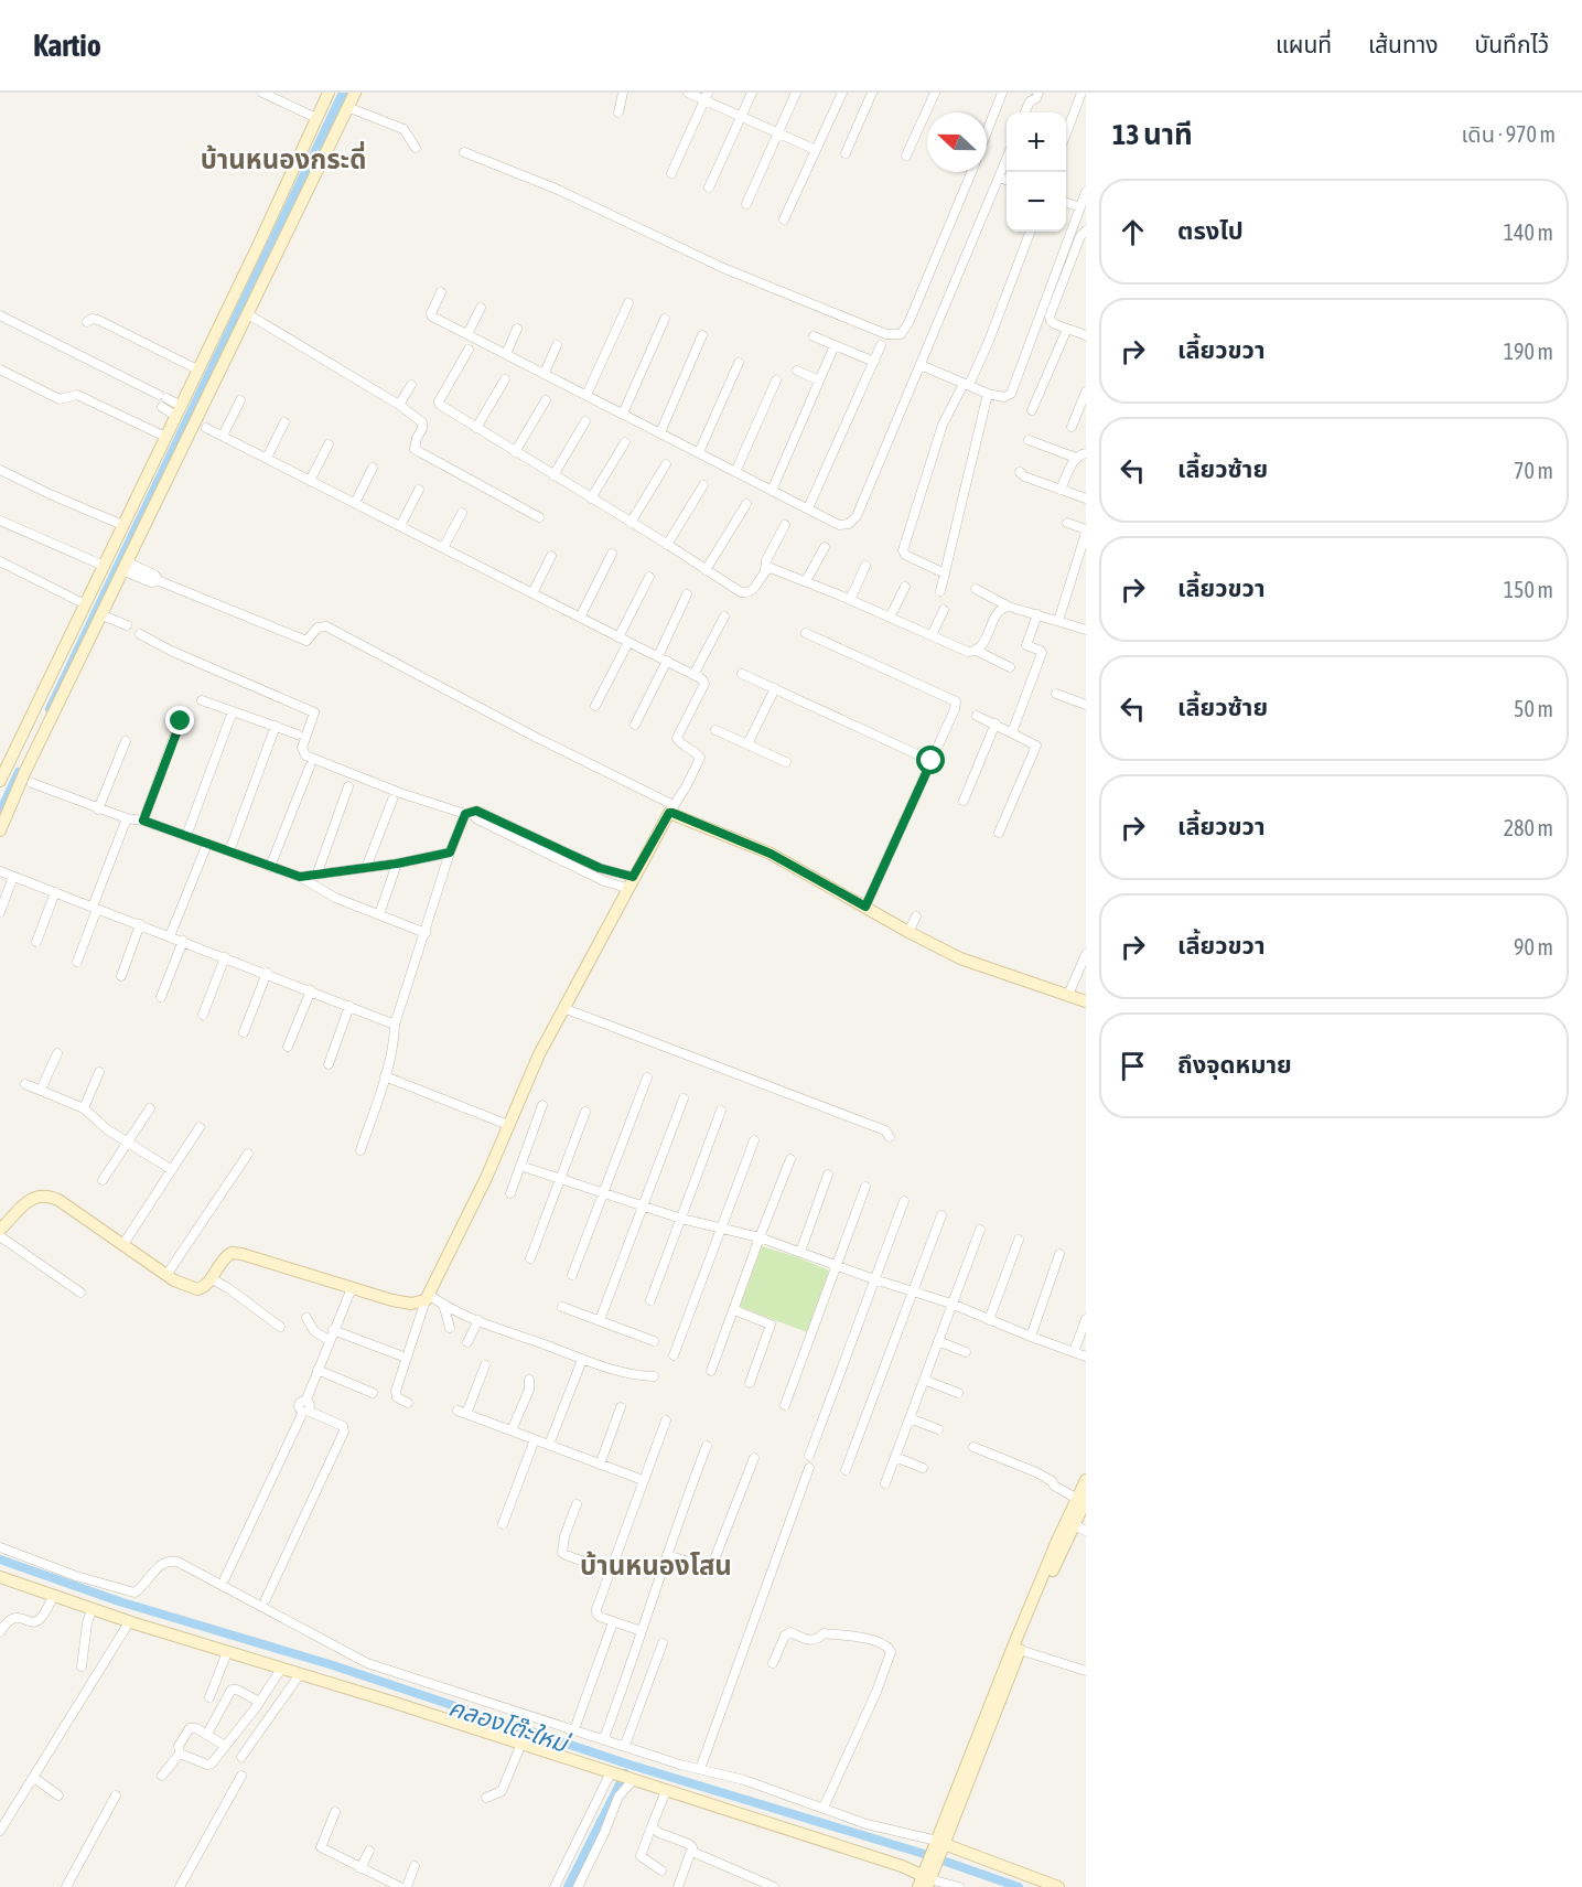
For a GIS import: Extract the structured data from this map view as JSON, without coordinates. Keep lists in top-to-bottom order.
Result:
{
  "districts": ["บ้านหนองกระดี่", "บ้านหนองโสน"],
  "water": ["คลองโต๊ะใหม่"],
  "north": "left",
  "page": {
    "header": "Kartio",
    "nav": ["แผนที่", "เส้นทาง", "บันทึกไว้"],
    "heading": ["13 นาที", "เดิน · 970 m"],
    "map_buttons": ["+", "−"],
    "list": [
      ["ตรงไป", "140 m"],
      ["เลี้ยวขวา", "190 m"],
      ["เลี้ยวซ้าย", "70 m"],
      ["เลี้ยวขวา", "150 m"],
      ["เลี้ยวซ้าย", "50 m"],
      ["เลี้ยวขวา", "280 m"],
      ["เลี้ยวขวา", "90 m"],
      "ถึงจุดหมาย"
    ]
  }
}
